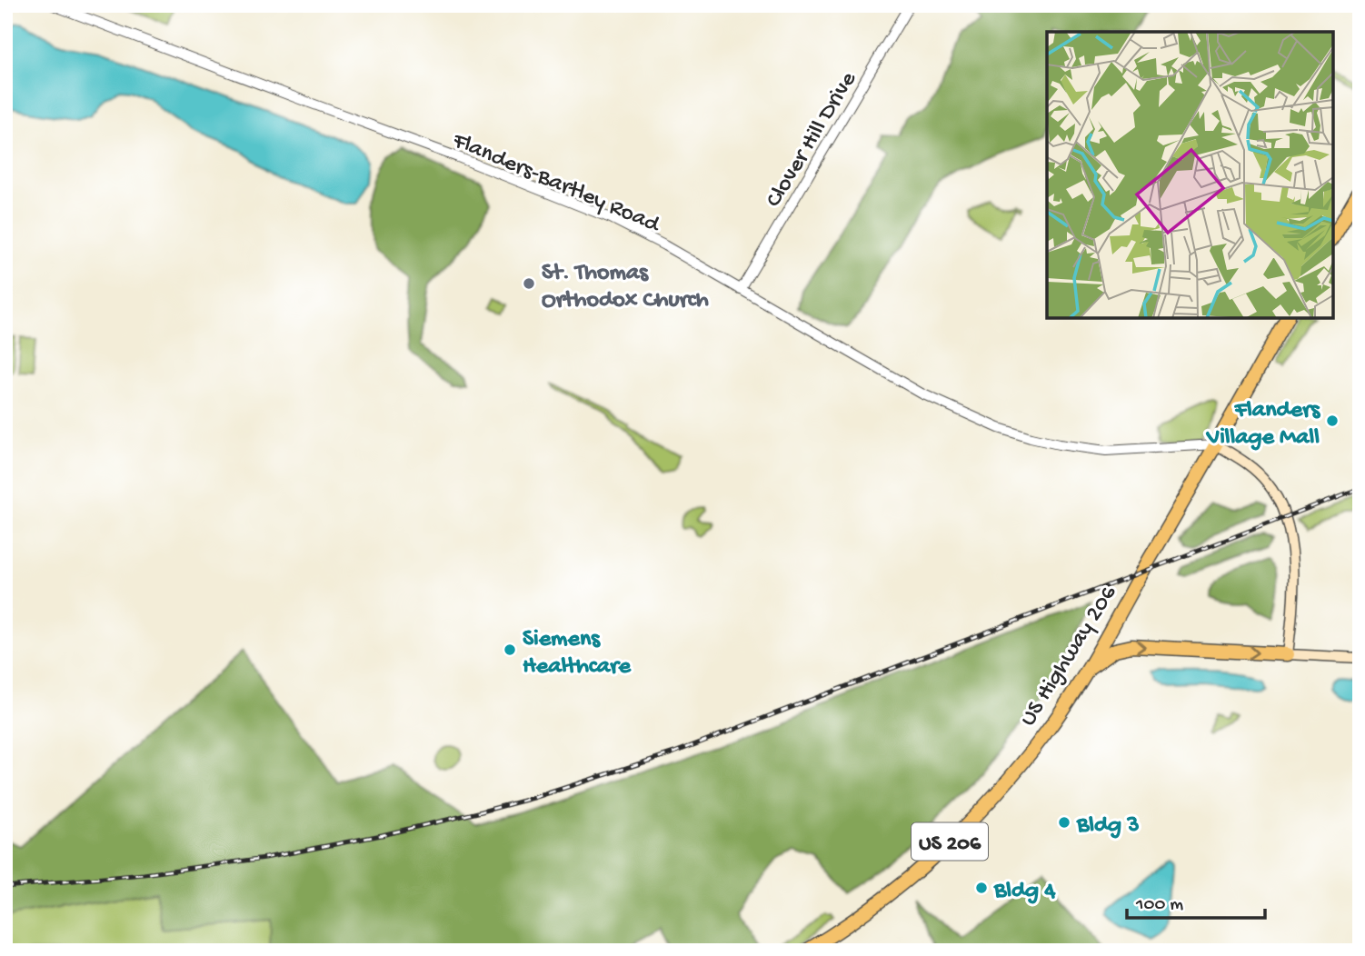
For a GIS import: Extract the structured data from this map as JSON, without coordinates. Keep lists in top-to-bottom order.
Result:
{
  "streets": {
    "highway": ["US Highway 206", "US 206"],
    "street": ["Clover Hill Drive", "Flanders-Bartley Road"]
  },
  "crossings": [
    ["Clover Hill Drive", "Flanders-Bartley Road"],
    ["Flanders-Bartley Road", "US Highway 206"]
  ],
  "places": [
    "St. Thomas Orthodox Church",
    "Flanders Village Mall",
    "Siemens Healthcare",
    "Bldg 3",
    "Bldg 4"
  ],
  "scale_bar": "100 m"
}
